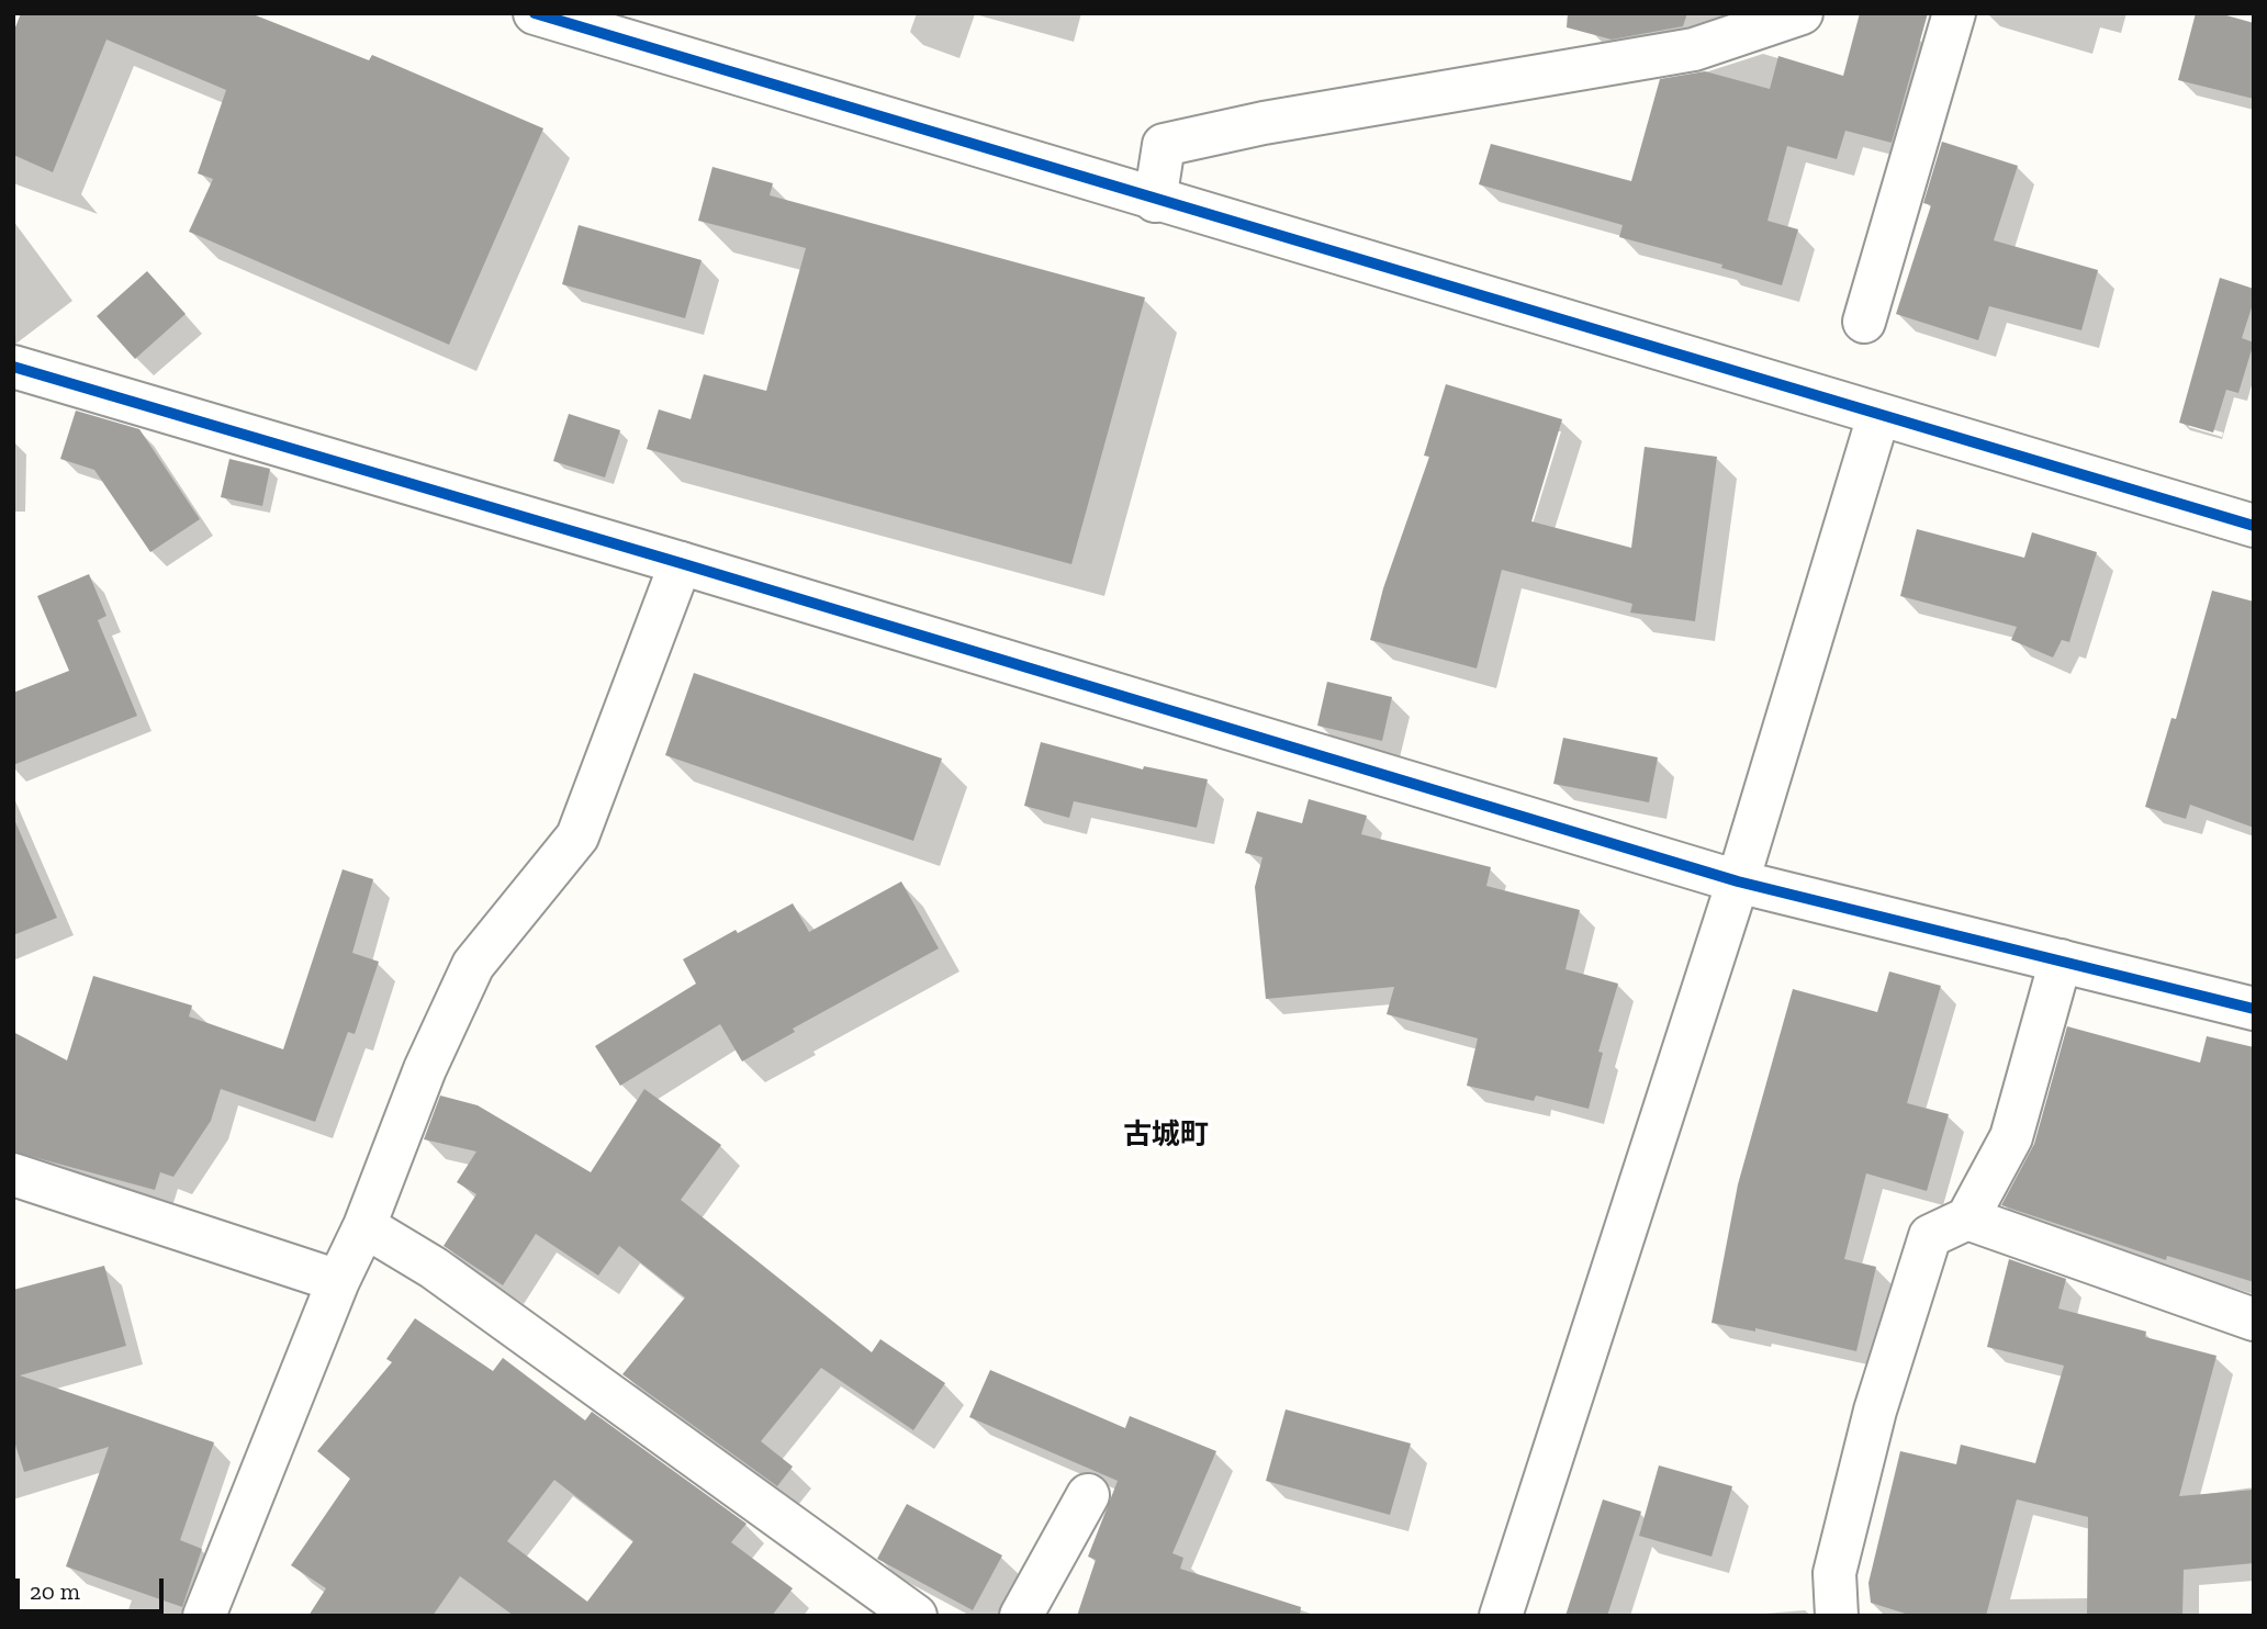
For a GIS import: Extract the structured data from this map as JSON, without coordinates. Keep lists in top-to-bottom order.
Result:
{
  "districts": ["古城町"],
  "scale_bar": "20 m"
}
